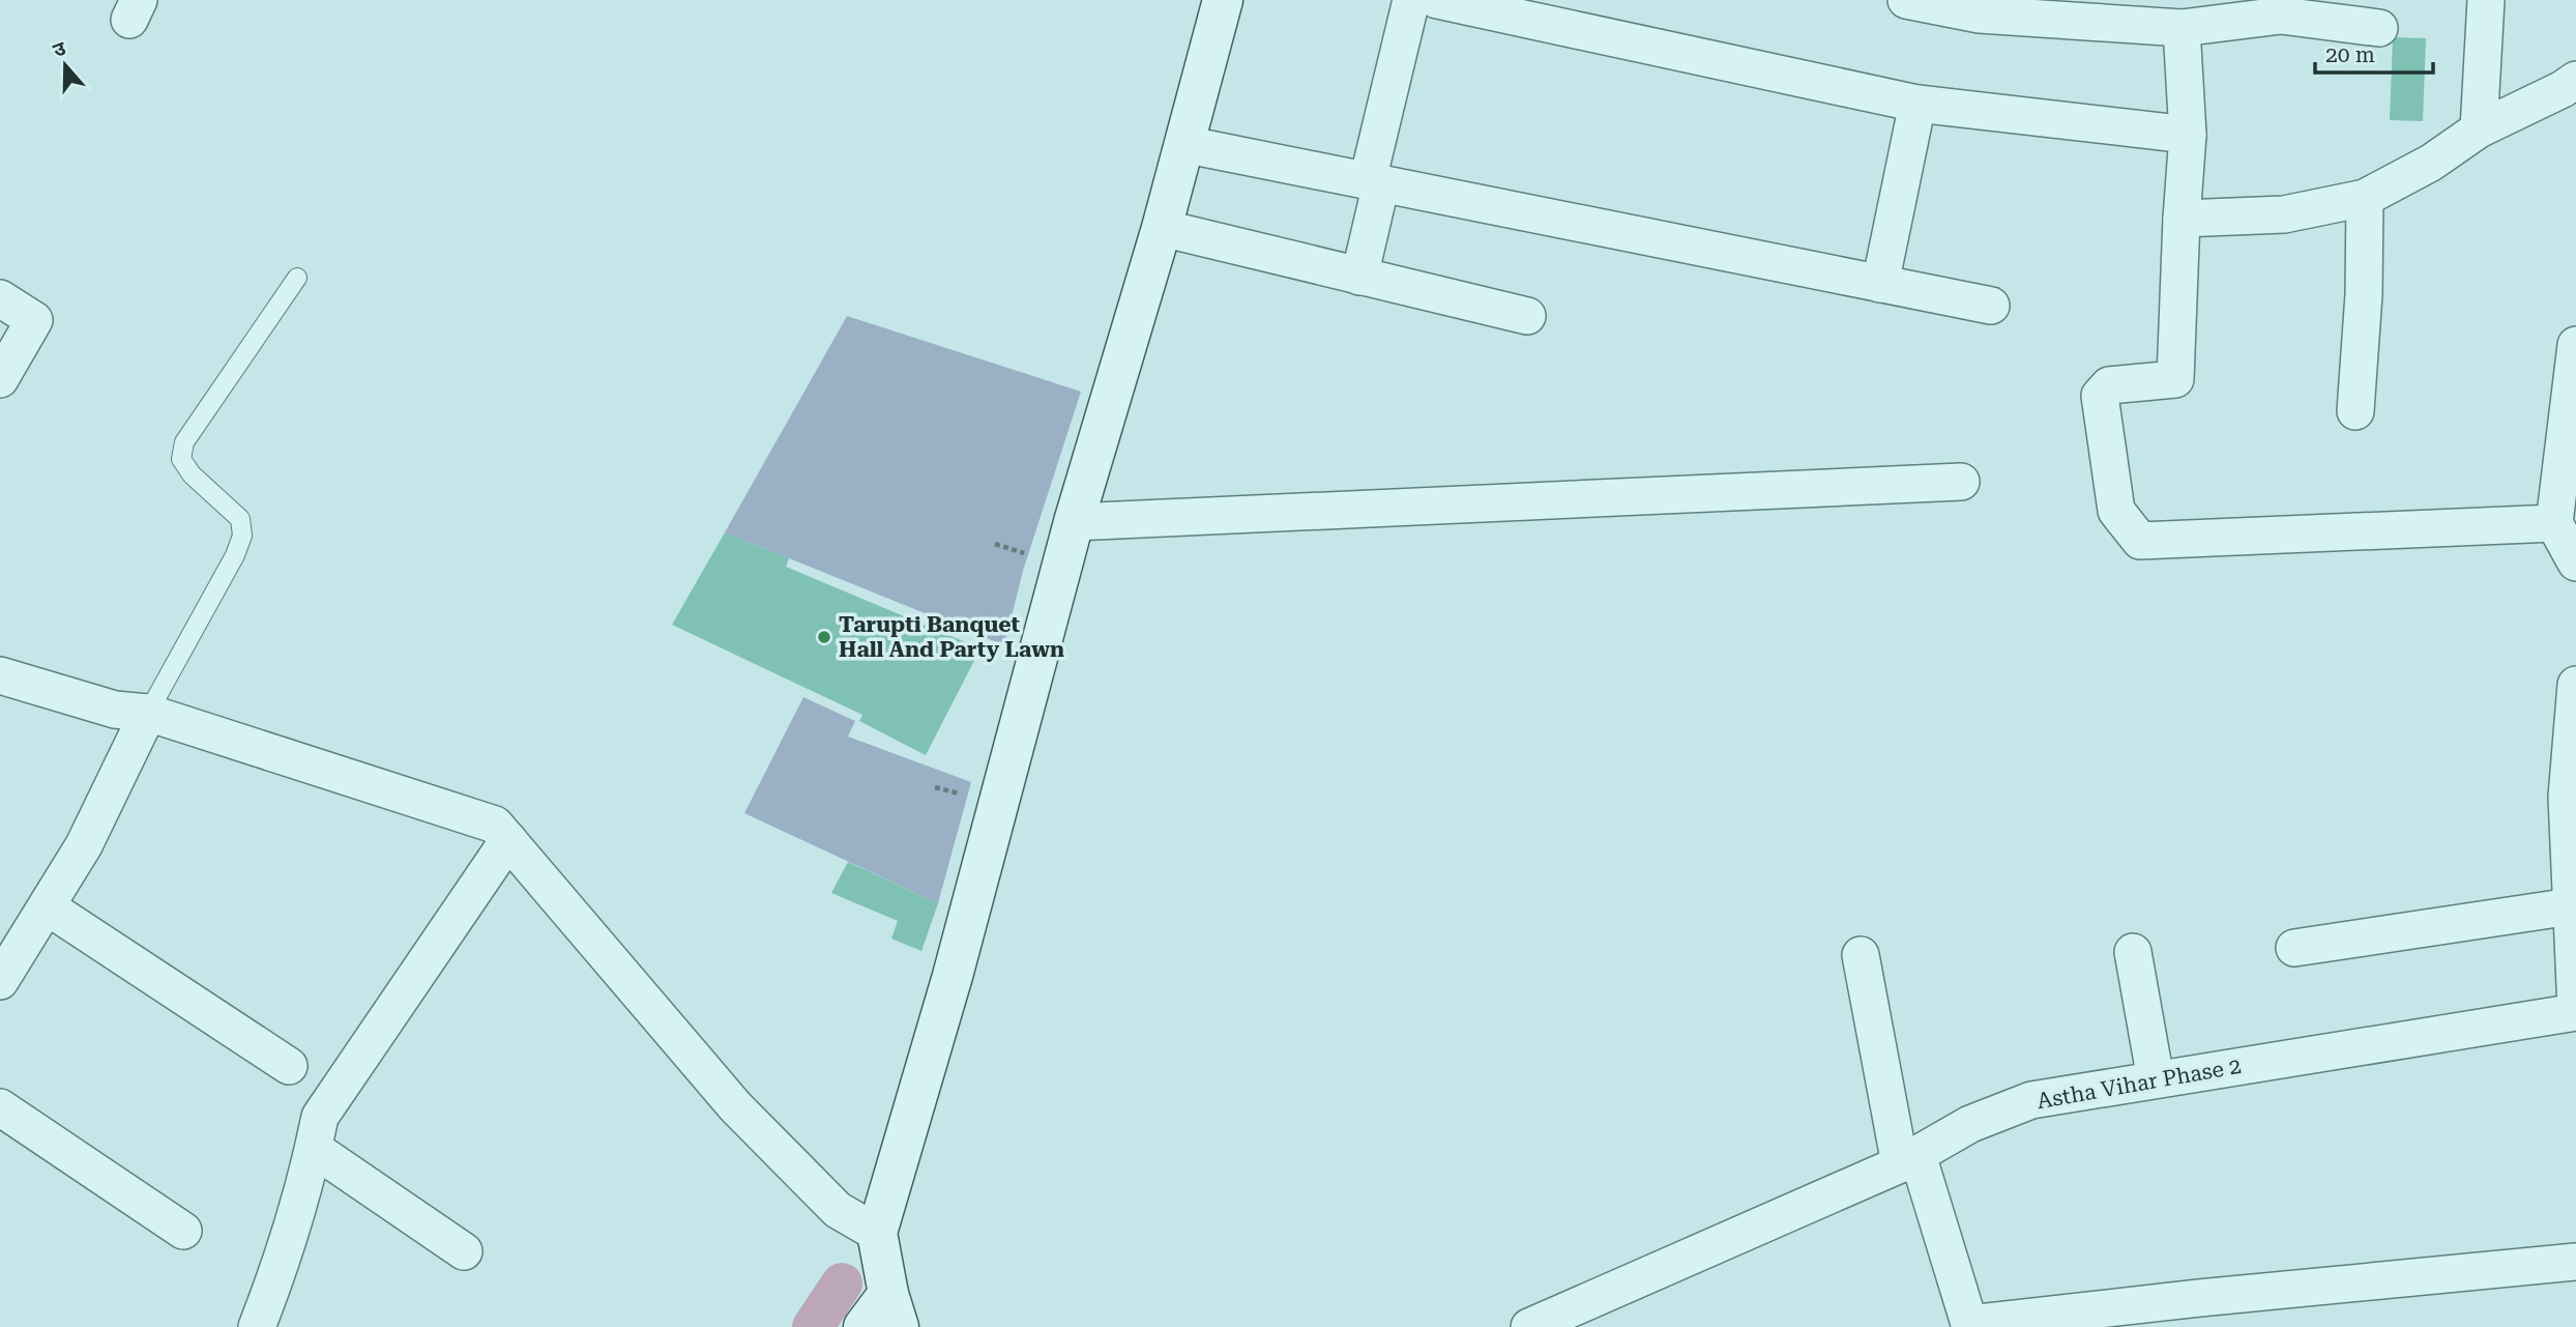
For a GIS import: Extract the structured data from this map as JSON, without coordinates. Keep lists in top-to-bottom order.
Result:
{
  "streets": {
    "street": ["Astha Vihar Phase 2"]
  },
  "places": ["Tarupti Banquet Hall And Party Lawn"],
  "scale_bar": "20 m",
  "north": "top"
}
